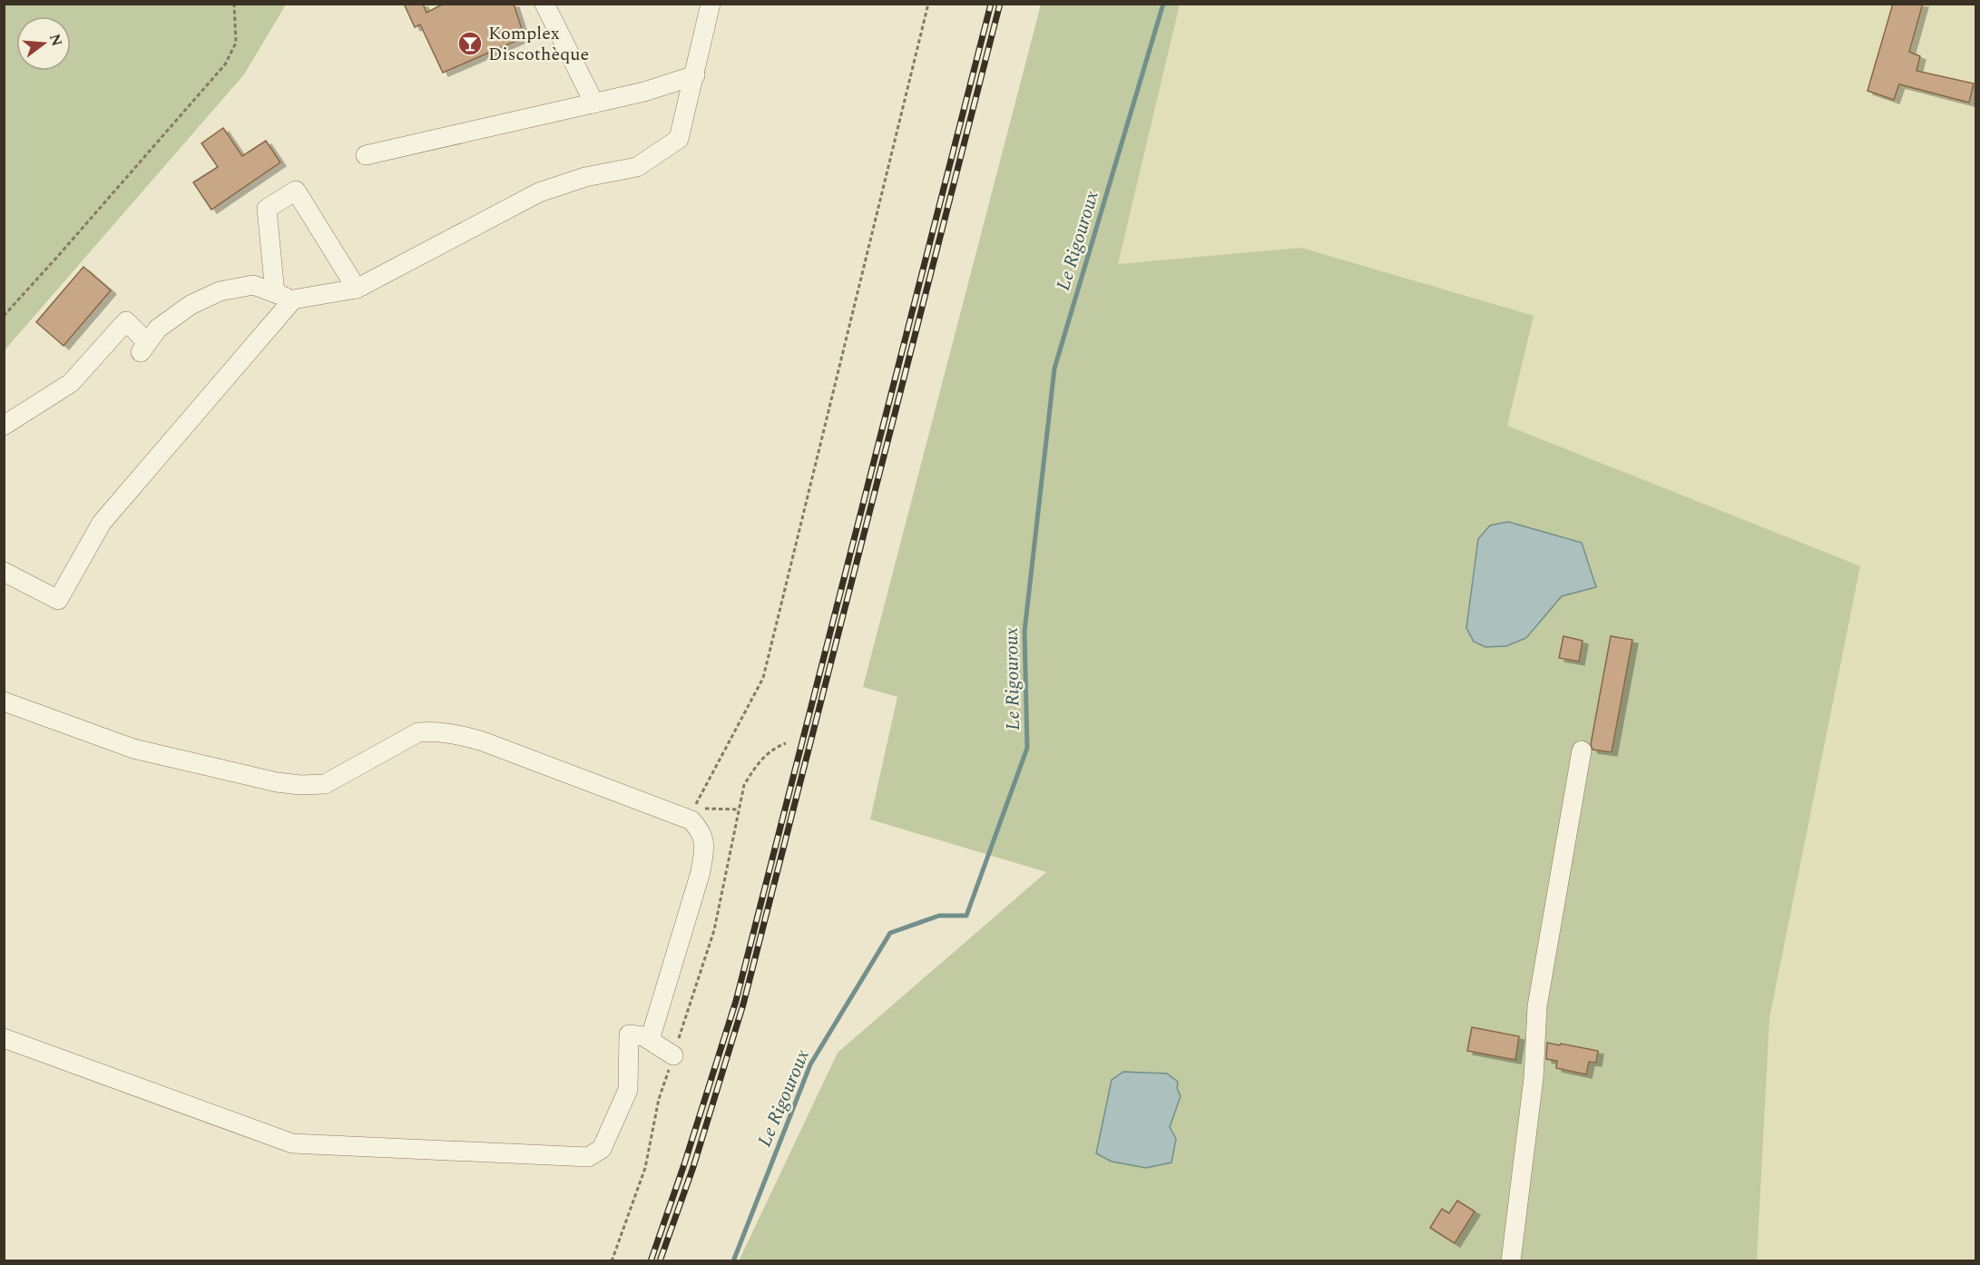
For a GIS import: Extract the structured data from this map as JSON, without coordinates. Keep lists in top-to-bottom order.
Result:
{
  "water": ["Le Rigouroux"],
  "places": {
    "bar": ["Komplex Discothèque"]
  },
  "north": "right"
}
